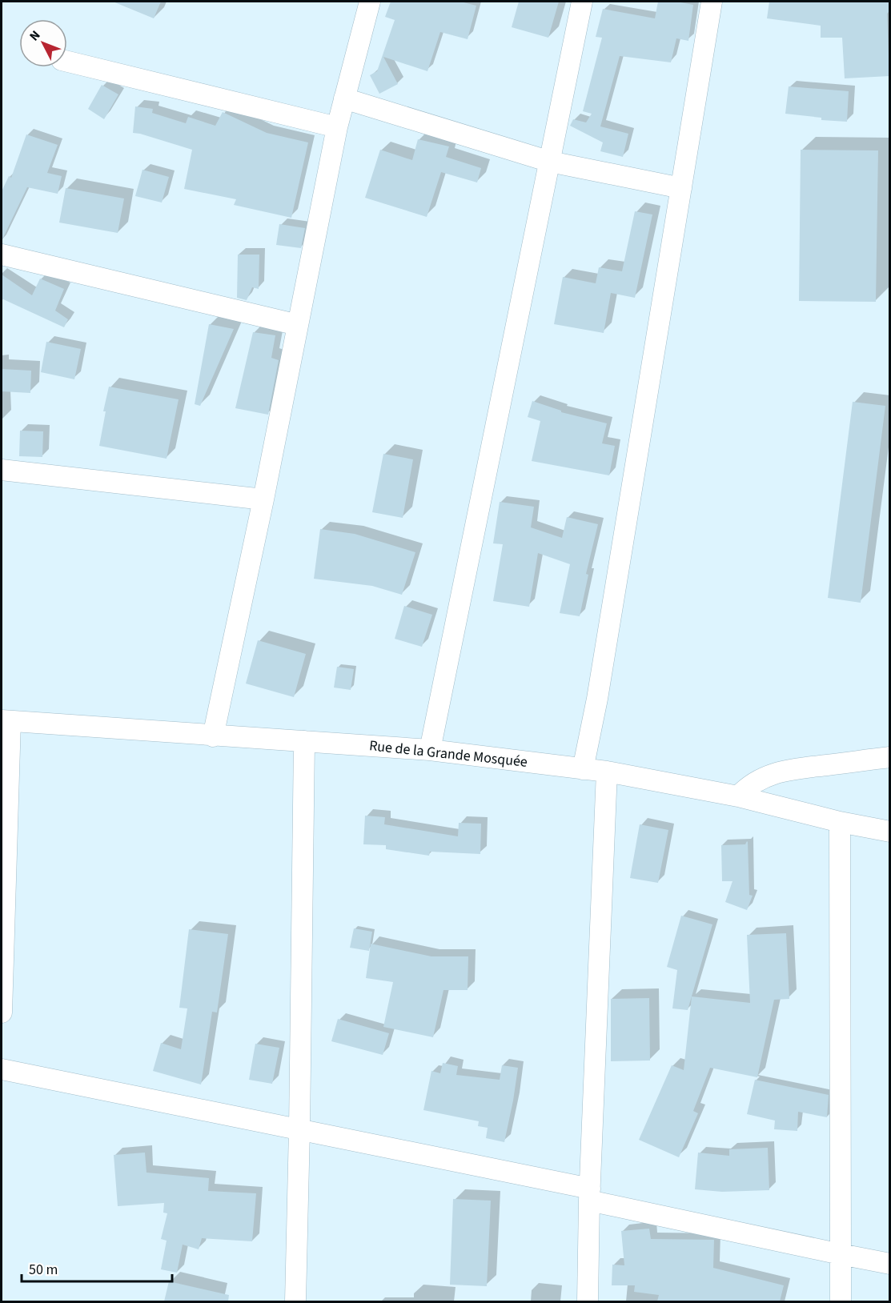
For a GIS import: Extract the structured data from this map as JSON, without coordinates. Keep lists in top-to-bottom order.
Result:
{
  "streets": {
    "street": ["Rue de la Grande Mosquée"]
  },
  "scale_bar": "50 m",
  "north": "top left"
}
